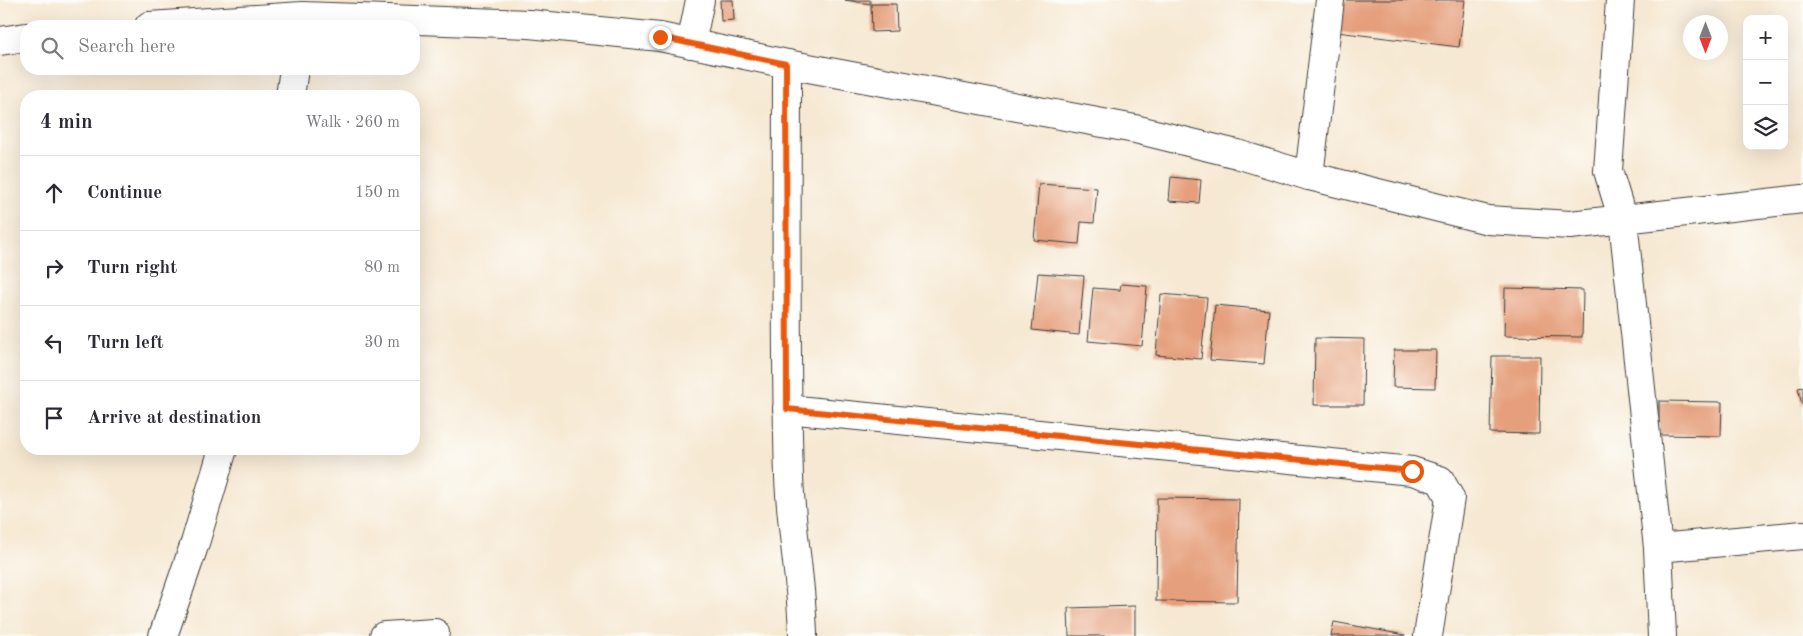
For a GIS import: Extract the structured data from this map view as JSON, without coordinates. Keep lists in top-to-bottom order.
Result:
{
  "north": "bottom",
  "page": {
    "map_buttons": ["+", "−"],
    "search": "Search here",
    "heading": ["4 min", "Walk · 260 m"],
    "list": [
      ["Continue", "150 m"],
      ["Turn right", "80 m"],
      ["Turn left", "30 m"],
      "Arrive at destination"
    ]
  }
}
